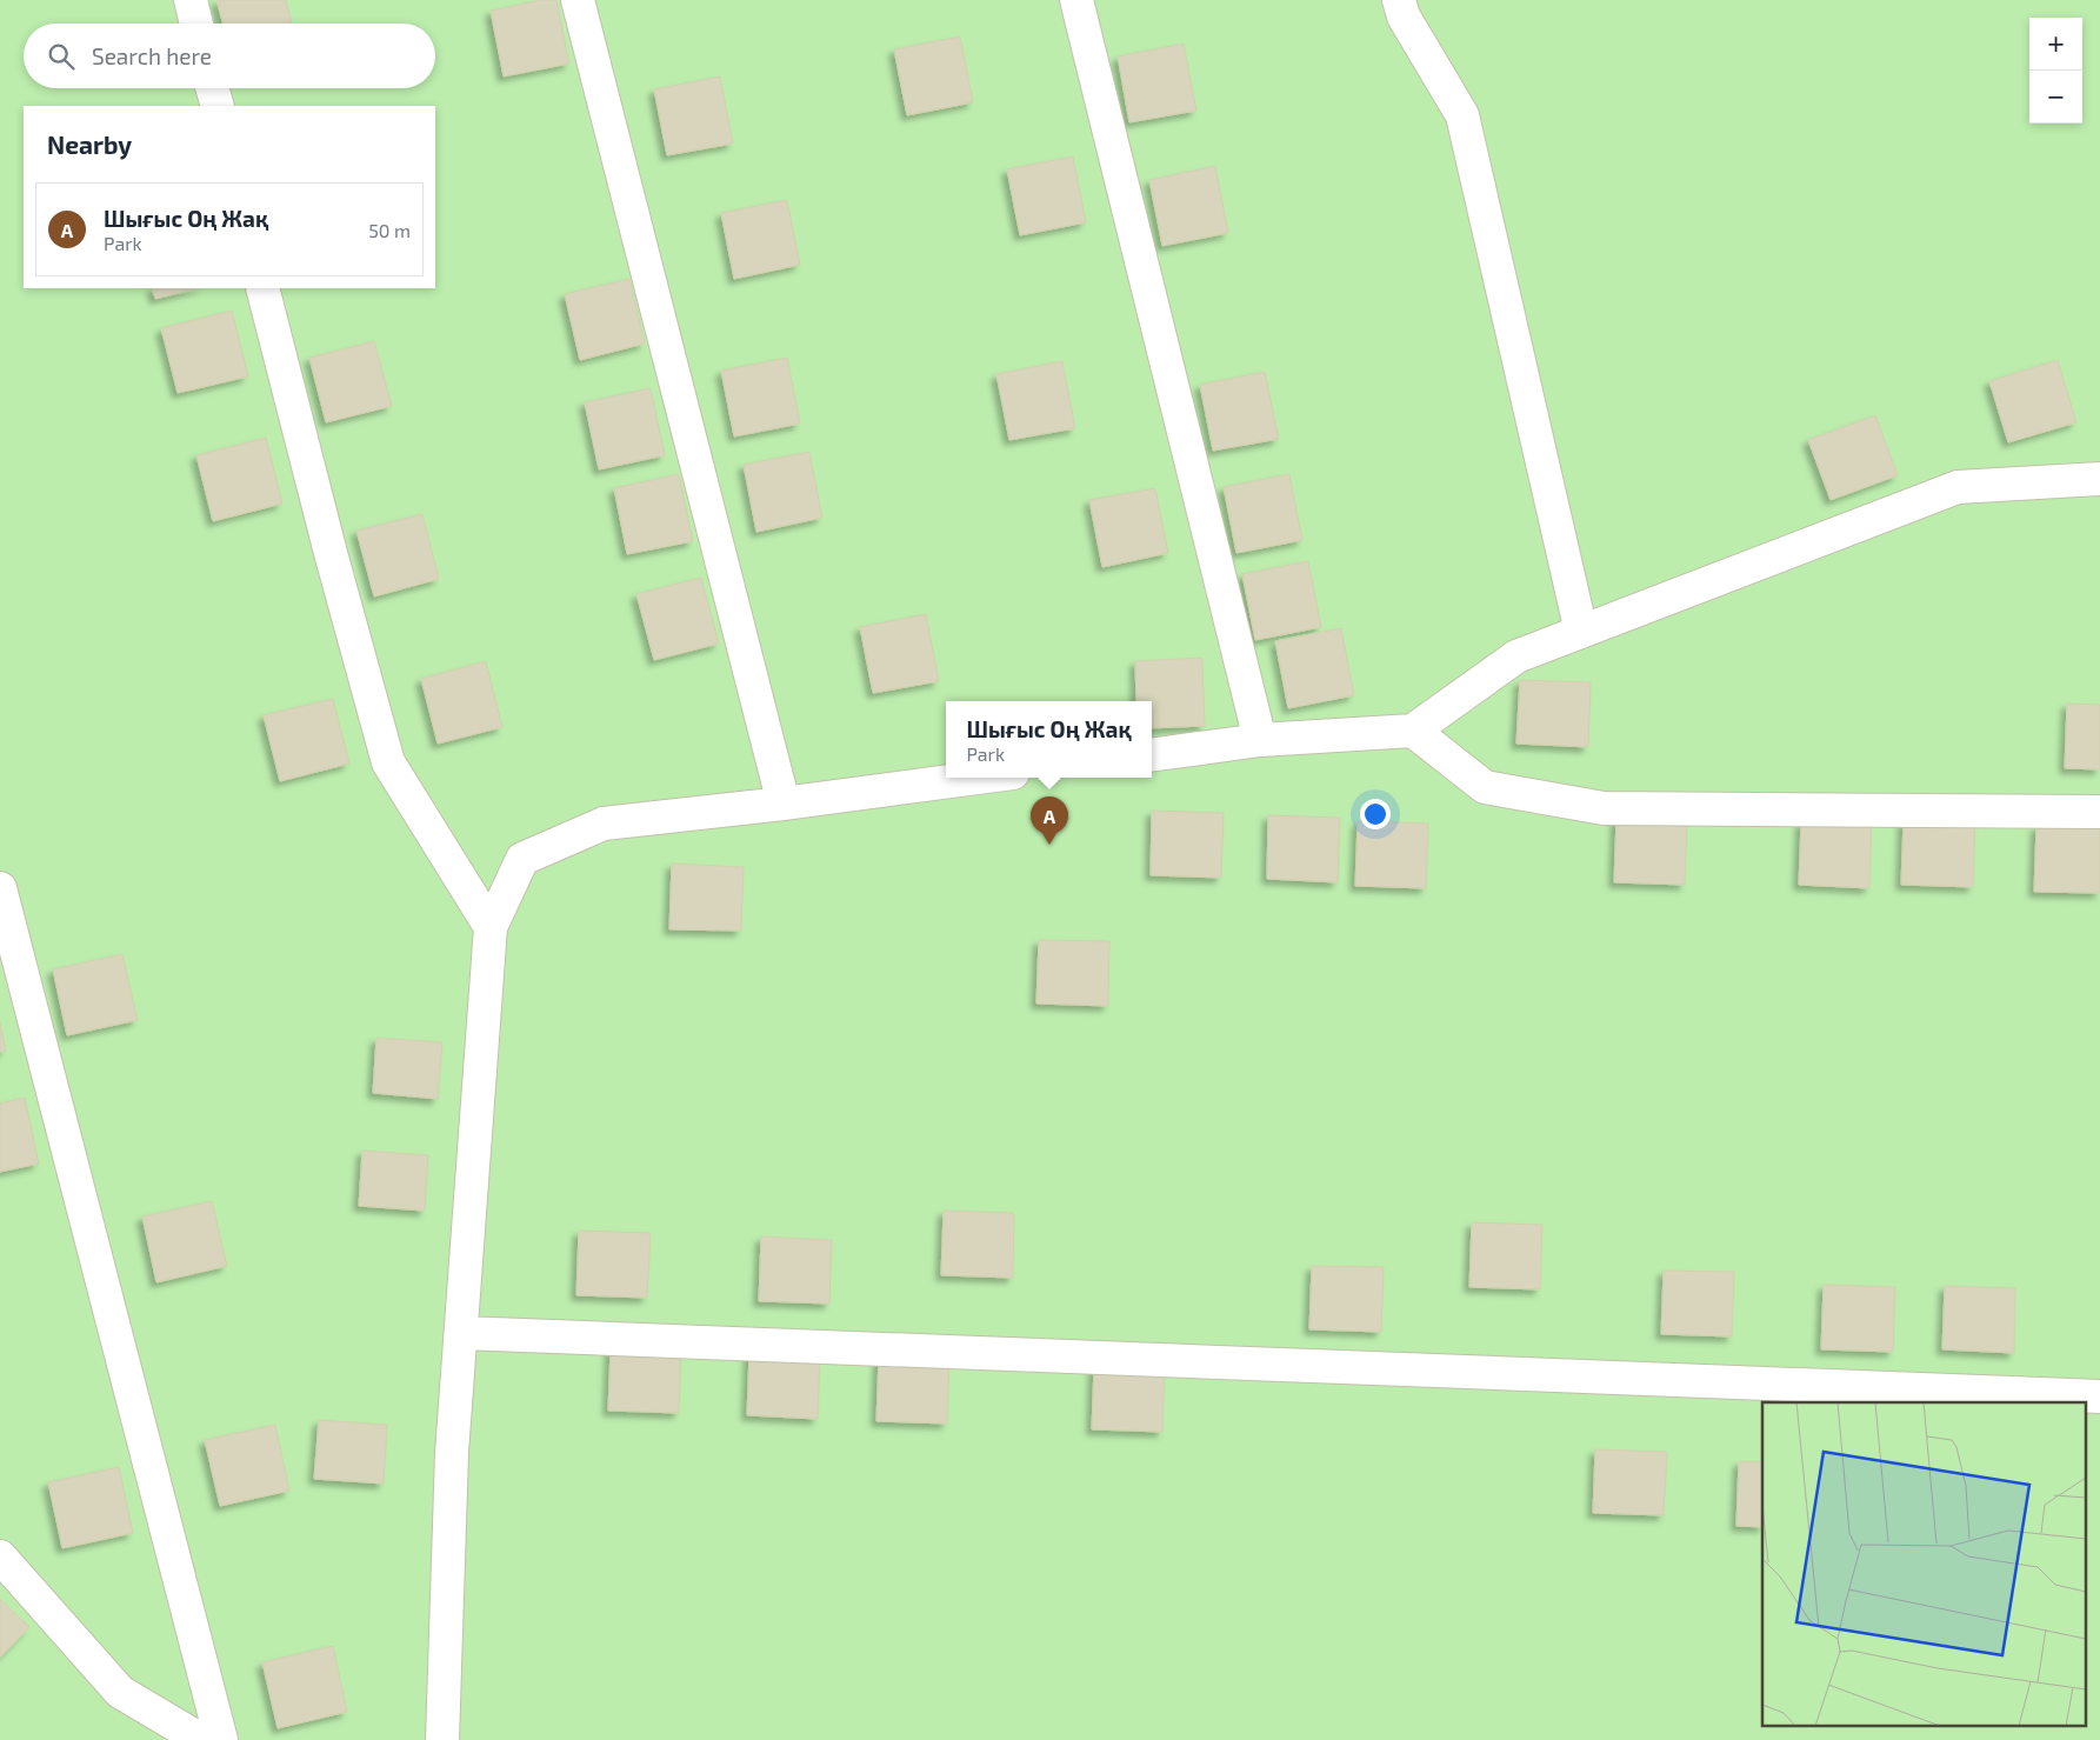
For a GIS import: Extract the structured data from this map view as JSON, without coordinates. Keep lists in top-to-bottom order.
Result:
{
  "page": {
    "map_buttons": ["+", "−"],
    "search": "Search here",
    "heading": "Nearby",
    "list": [
      {
        "mark": "A",
        "name": "Шығыс Оң Жақ",
        "note": "Park",
        "value": "50 m"
      }
    ],
    "popup": ["Шығыс Оң Жақ", "Park"],
    "pins": "A"
  }
}
